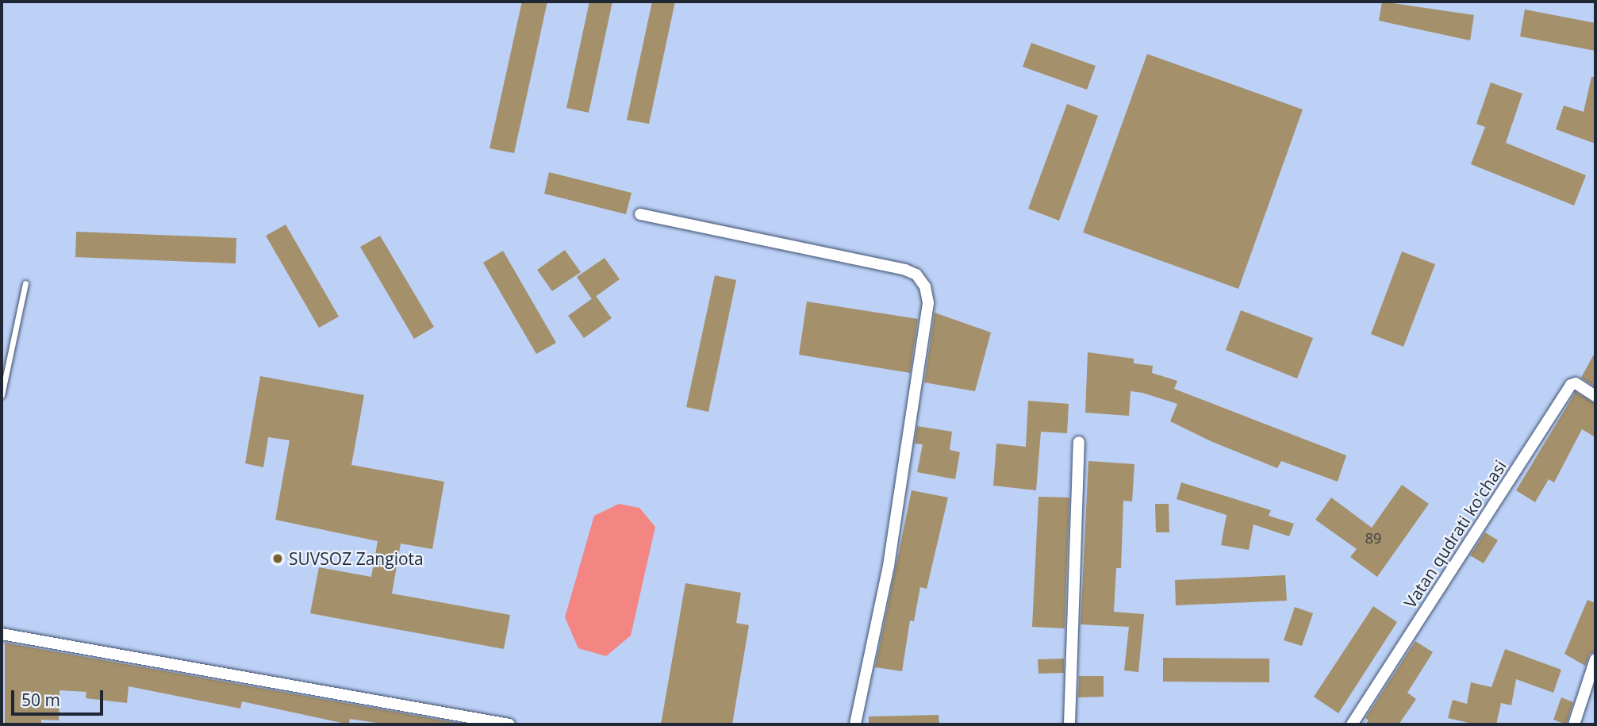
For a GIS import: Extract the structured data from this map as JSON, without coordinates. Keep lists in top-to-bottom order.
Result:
{
  "streets": {
    "street": ["Vatan qudrati ko'chasi"]
  },
  "places": ["SUVSOZ Zangiota"],
  "house_numbers": ["89"],
  "scale_bar": "50 m"
}
